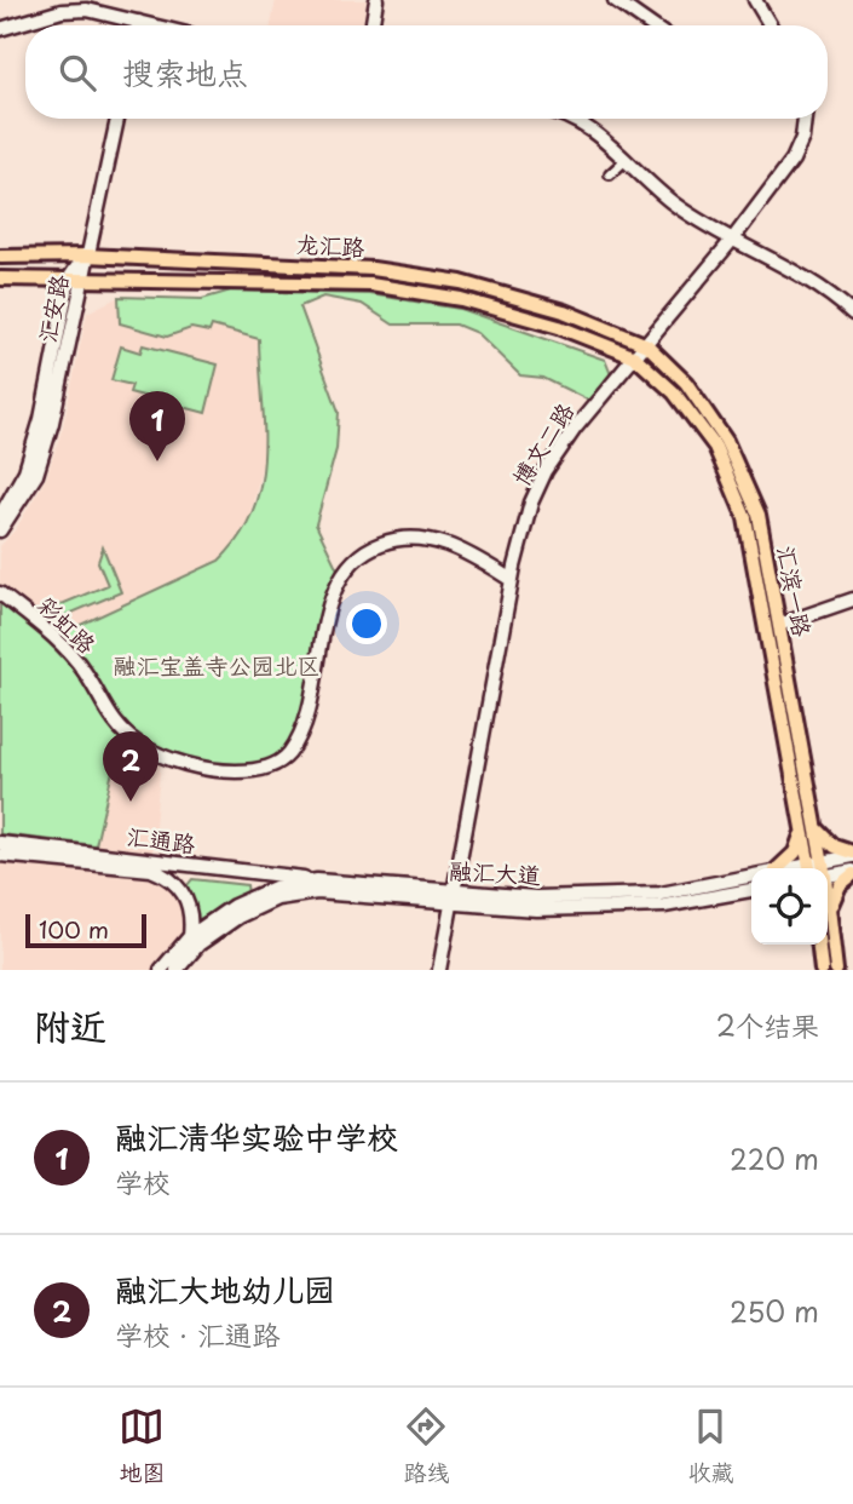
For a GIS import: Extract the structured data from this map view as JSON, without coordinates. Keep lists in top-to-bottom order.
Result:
{
  "streets": {
    "main road": ["龙汇路", "汇滨一路"],
    "street": [
      "汇安路",
      "博文二路",
      "彩虹路",
      "汇通路",
      "融汇大道"
    ]
  },
  "crossings": [
    ["龙汇路", "汇安路"],
    ["龙汇路", "博文二路"],
    ["龙汇路", "汇滨一路"],
    ["博文二路", "汇滨一路"],
    ["博文二路", "彩虹路"],
    ["博文二路", "融汇大道"],
    ["汇通路", "融汇大道"]
  ],
  "parks": ["融汇宝盖寺公园北区"],
  "scale_bar": "100 m",
  "page": {
    "search": "搜索地点",
    "pins": ["1", "2"],
    "scale": "100 m",
    "heading": ["附近", "2个结果"],
    "list": [
      {
        "mark": "1",
        "name": "融汇清华实验中学校",
        "note": "学校",
        "value": "220 m"
      },
      {
        "mark": "2",
        "name": "融汇大地幼儿园",
        "note": "学校 · 汇通路",
        "value": "250 m"
      }
    ],
    "nav": ["地图", "路线", "收藏"]
  }
}
